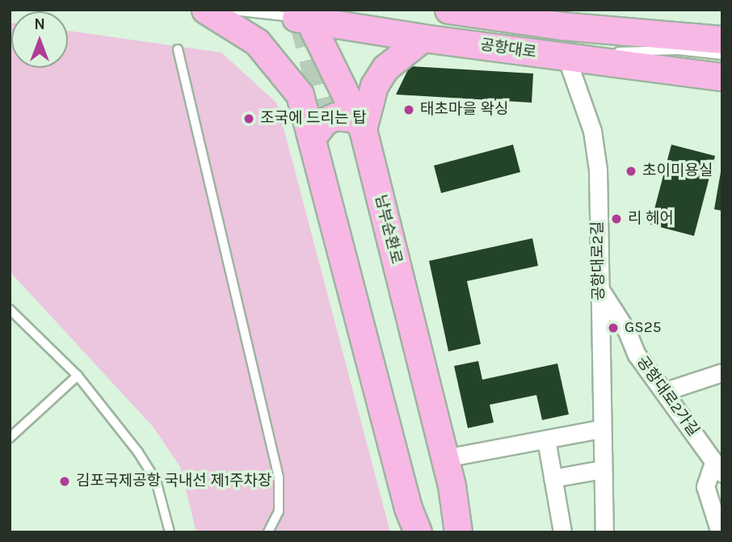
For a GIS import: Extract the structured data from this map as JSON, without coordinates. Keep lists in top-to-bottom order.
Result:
{
  "streets": {
    "main road": ["공항대로", "남부순환로"],
    "street": ["공항대로2길", "공항대로2가길"]
  },
  "crossings": [
    ["공항대로", "남부순환로"],
    ["공항대로", "공항대로2길"],
    ["공항대로2길", "공항대로2가길"]
  ],
  "places": [
    "태초마을 왁싱",
    "조국에 드리는 탑",
    "초이미용실",
    "리 헤어",
    "GS25",
    "김포국제공항 국내선 제1주차장"
  ],
  "north": "top"
}
